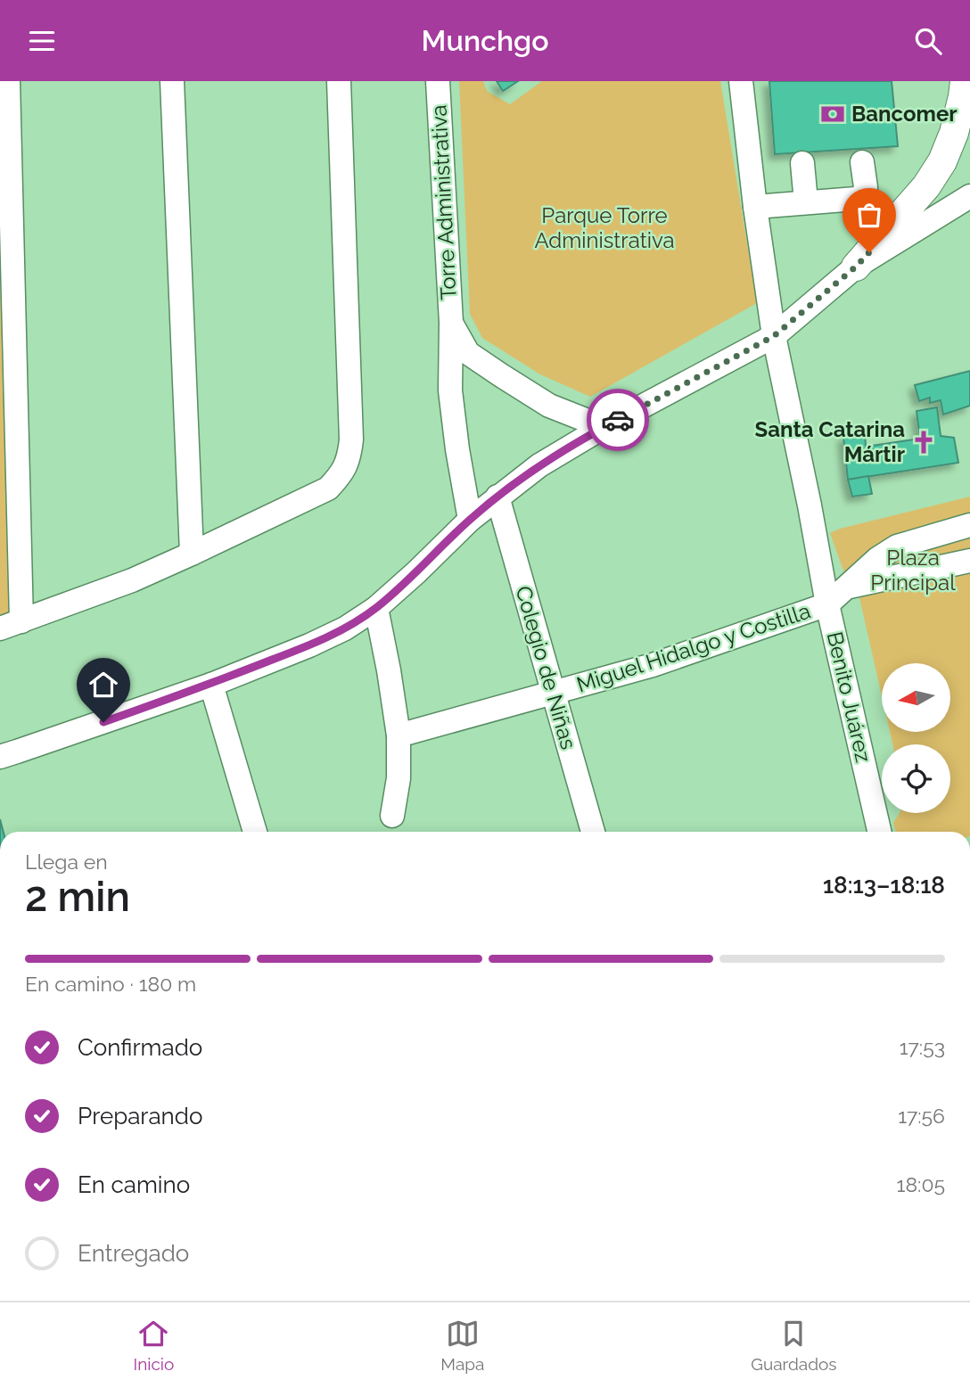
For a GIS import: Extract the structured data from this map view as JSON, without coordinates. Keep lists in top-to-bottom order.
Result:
{
  "streets": {
    "street": [
      "Torre Administrativa",
      "Miguel Hidalgo y Costilla",
      "Colegio de Niñas",
      "Benito Juárez"
    ]
  },
  "crossings": [
    ["Miguel Hidalgo y Costilla", "Colegio de Niñas"],
    ["Miguel Hidalgo y Costilla", "Benito Juárez"]
  ],
  "parks": ["Parque Torre Administrativa", "Plaza Principal"],
  "places": {
    "bank": ["Bancomer"],
    "church": ["Santa Catarina Mártir"]
  },
  "north": "left",
  "page": {
    "header": "Munchgo",
    "heading": ["2 min", "Llega en", "18:13–18:18"],
    "bar": "En camino · 180 m",
    "list": [
      ["Confirmado", "17:53"],
      ["Preparando", "17:56"],
      ["En camino", "18:05"],
      "Entregado"
    ],
    "tabs": ["Inicio", "Mapa", "Guardados"]
  }
}
